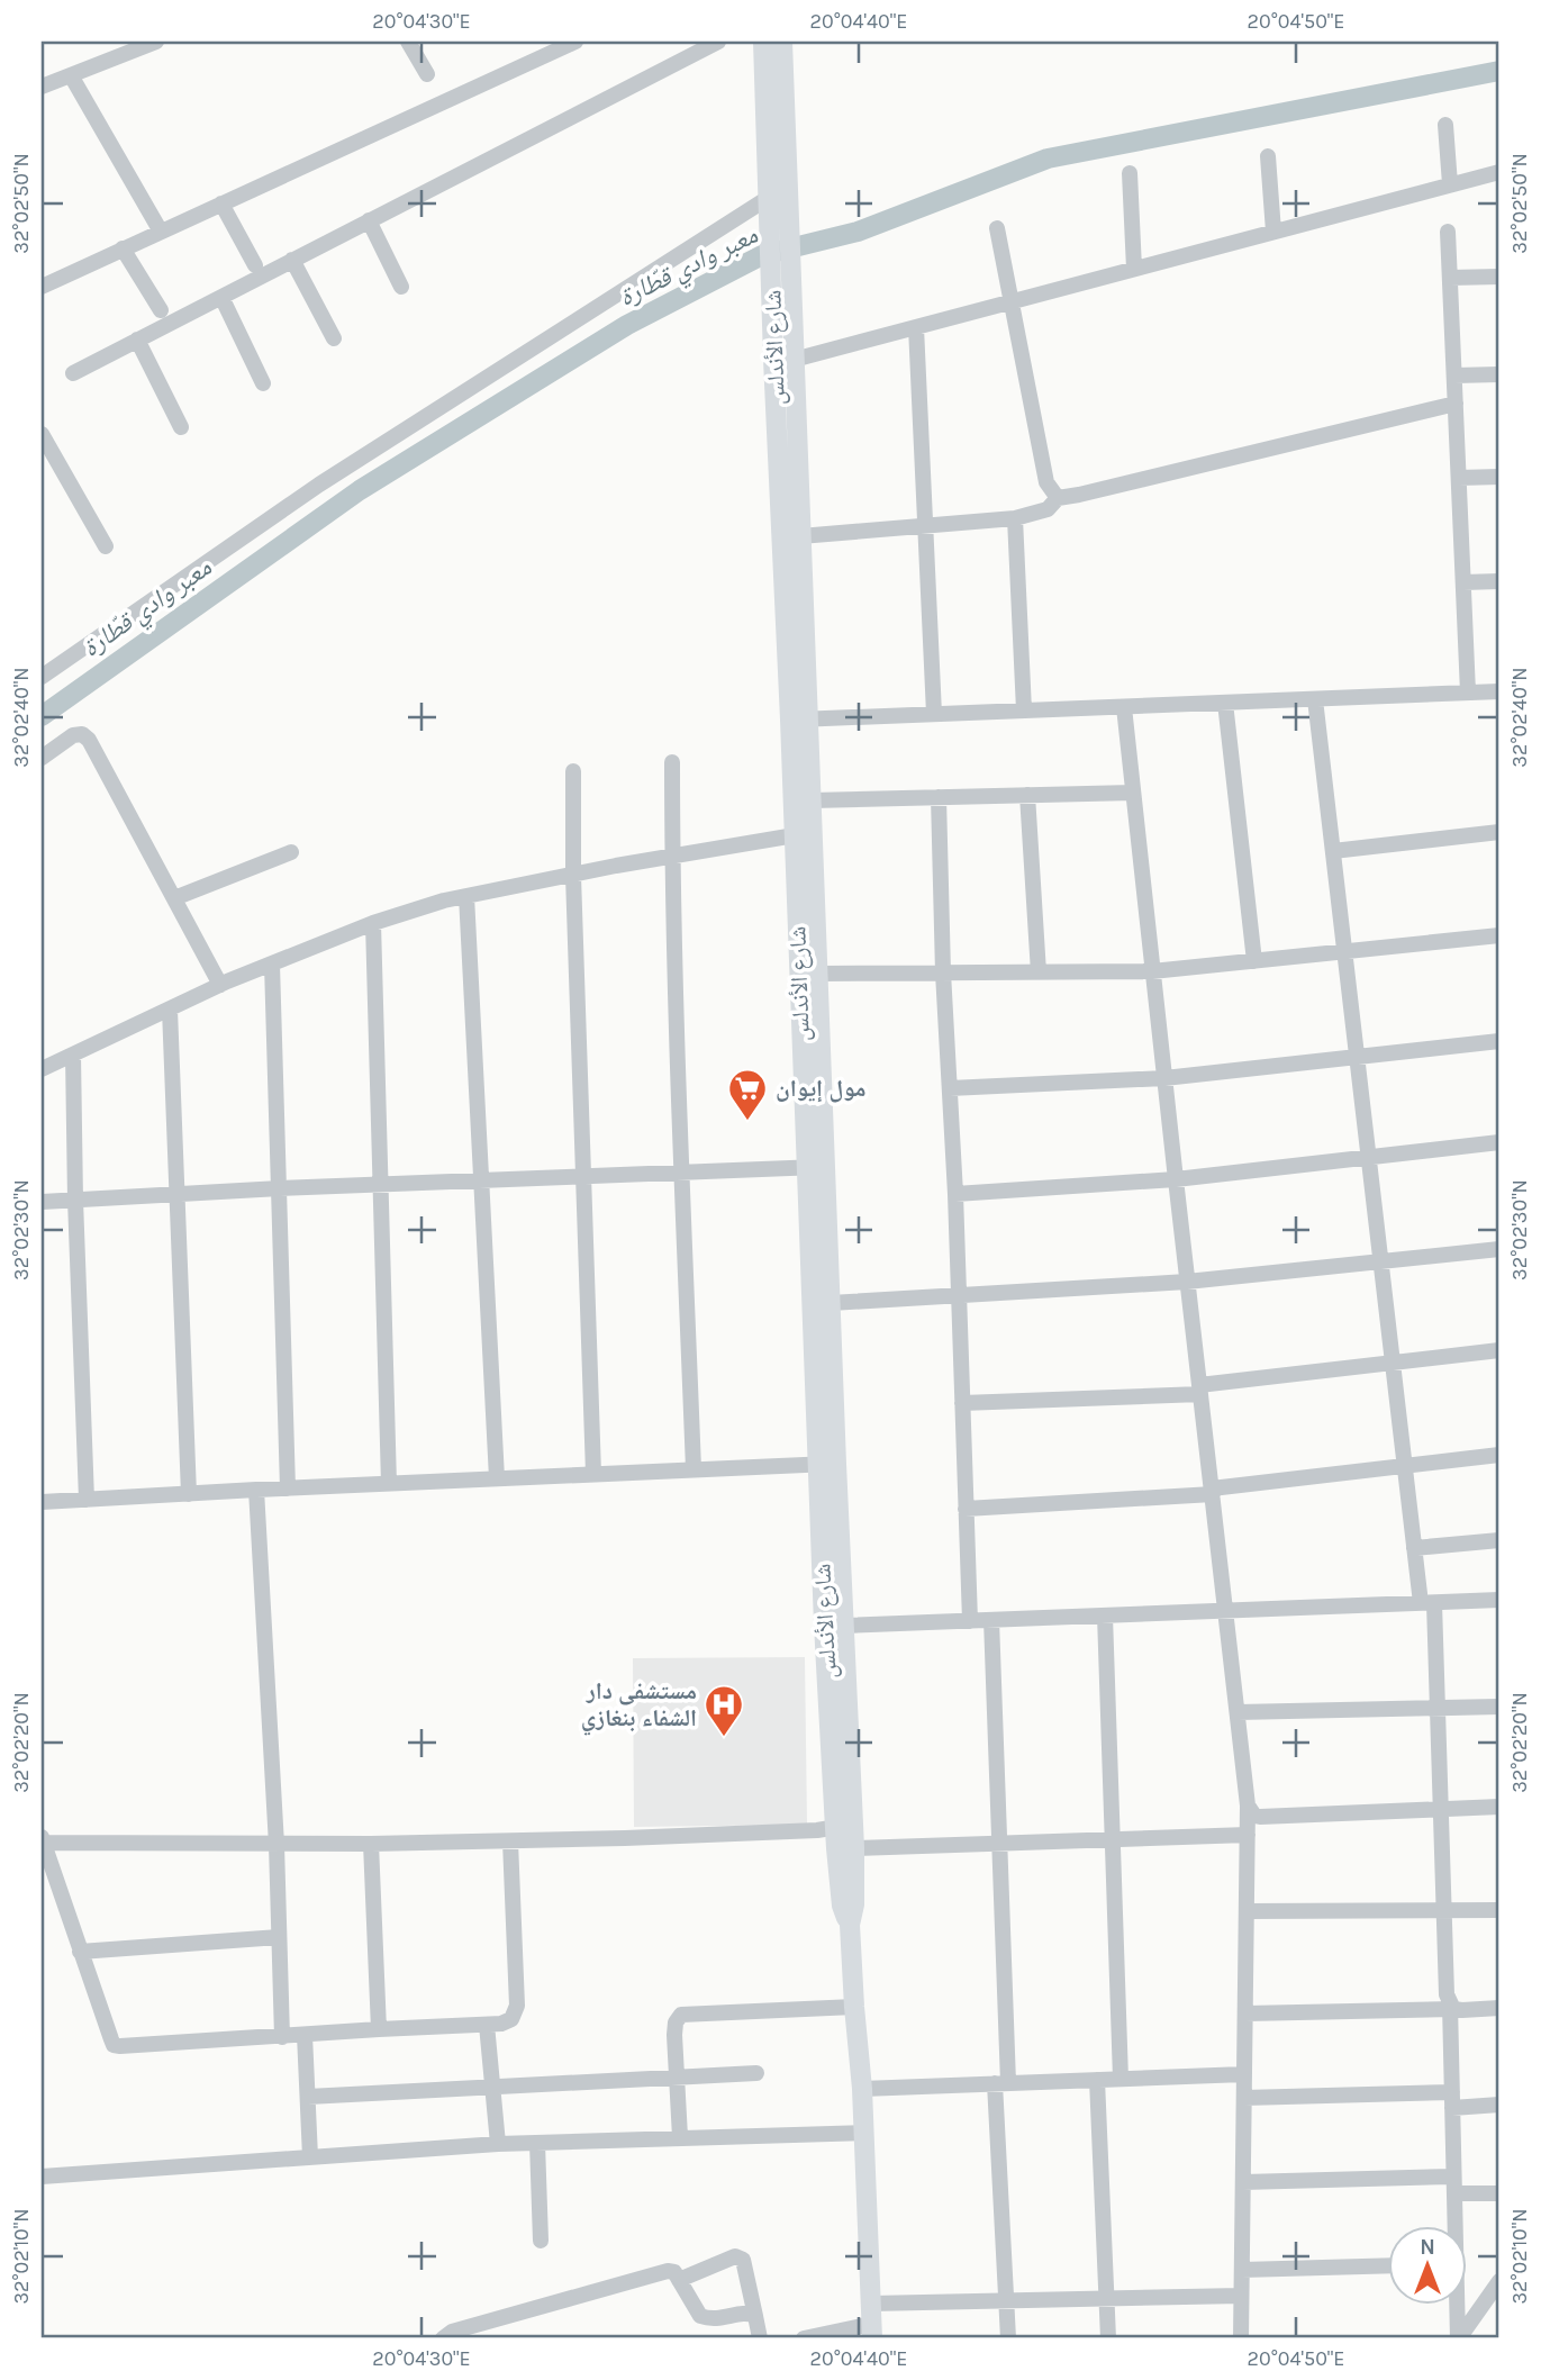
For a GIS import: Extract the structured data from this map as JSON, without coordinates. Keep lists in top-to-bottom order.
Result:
{
  "streets": {
    "main road": ["شارع الأندلس"]
  },
  "water": ["معبر وادي قطّارة"],
  "places": {
    "supermarket": ["مول إيوان"],
    "hospital": ["مستشفى دار الشفاء بنغازي"]
  },
  "north": "top",
  "coordinates": [
    "20°04'30\"E",
    "20°04'40\"E",
    "20°04'50\"E",
    "32°02'50\"N",
    "32°02'40\"N",
    "32°02'30\"N",
    "32°02'20\"N",
    "32°02'10\"N"
  ]
}
